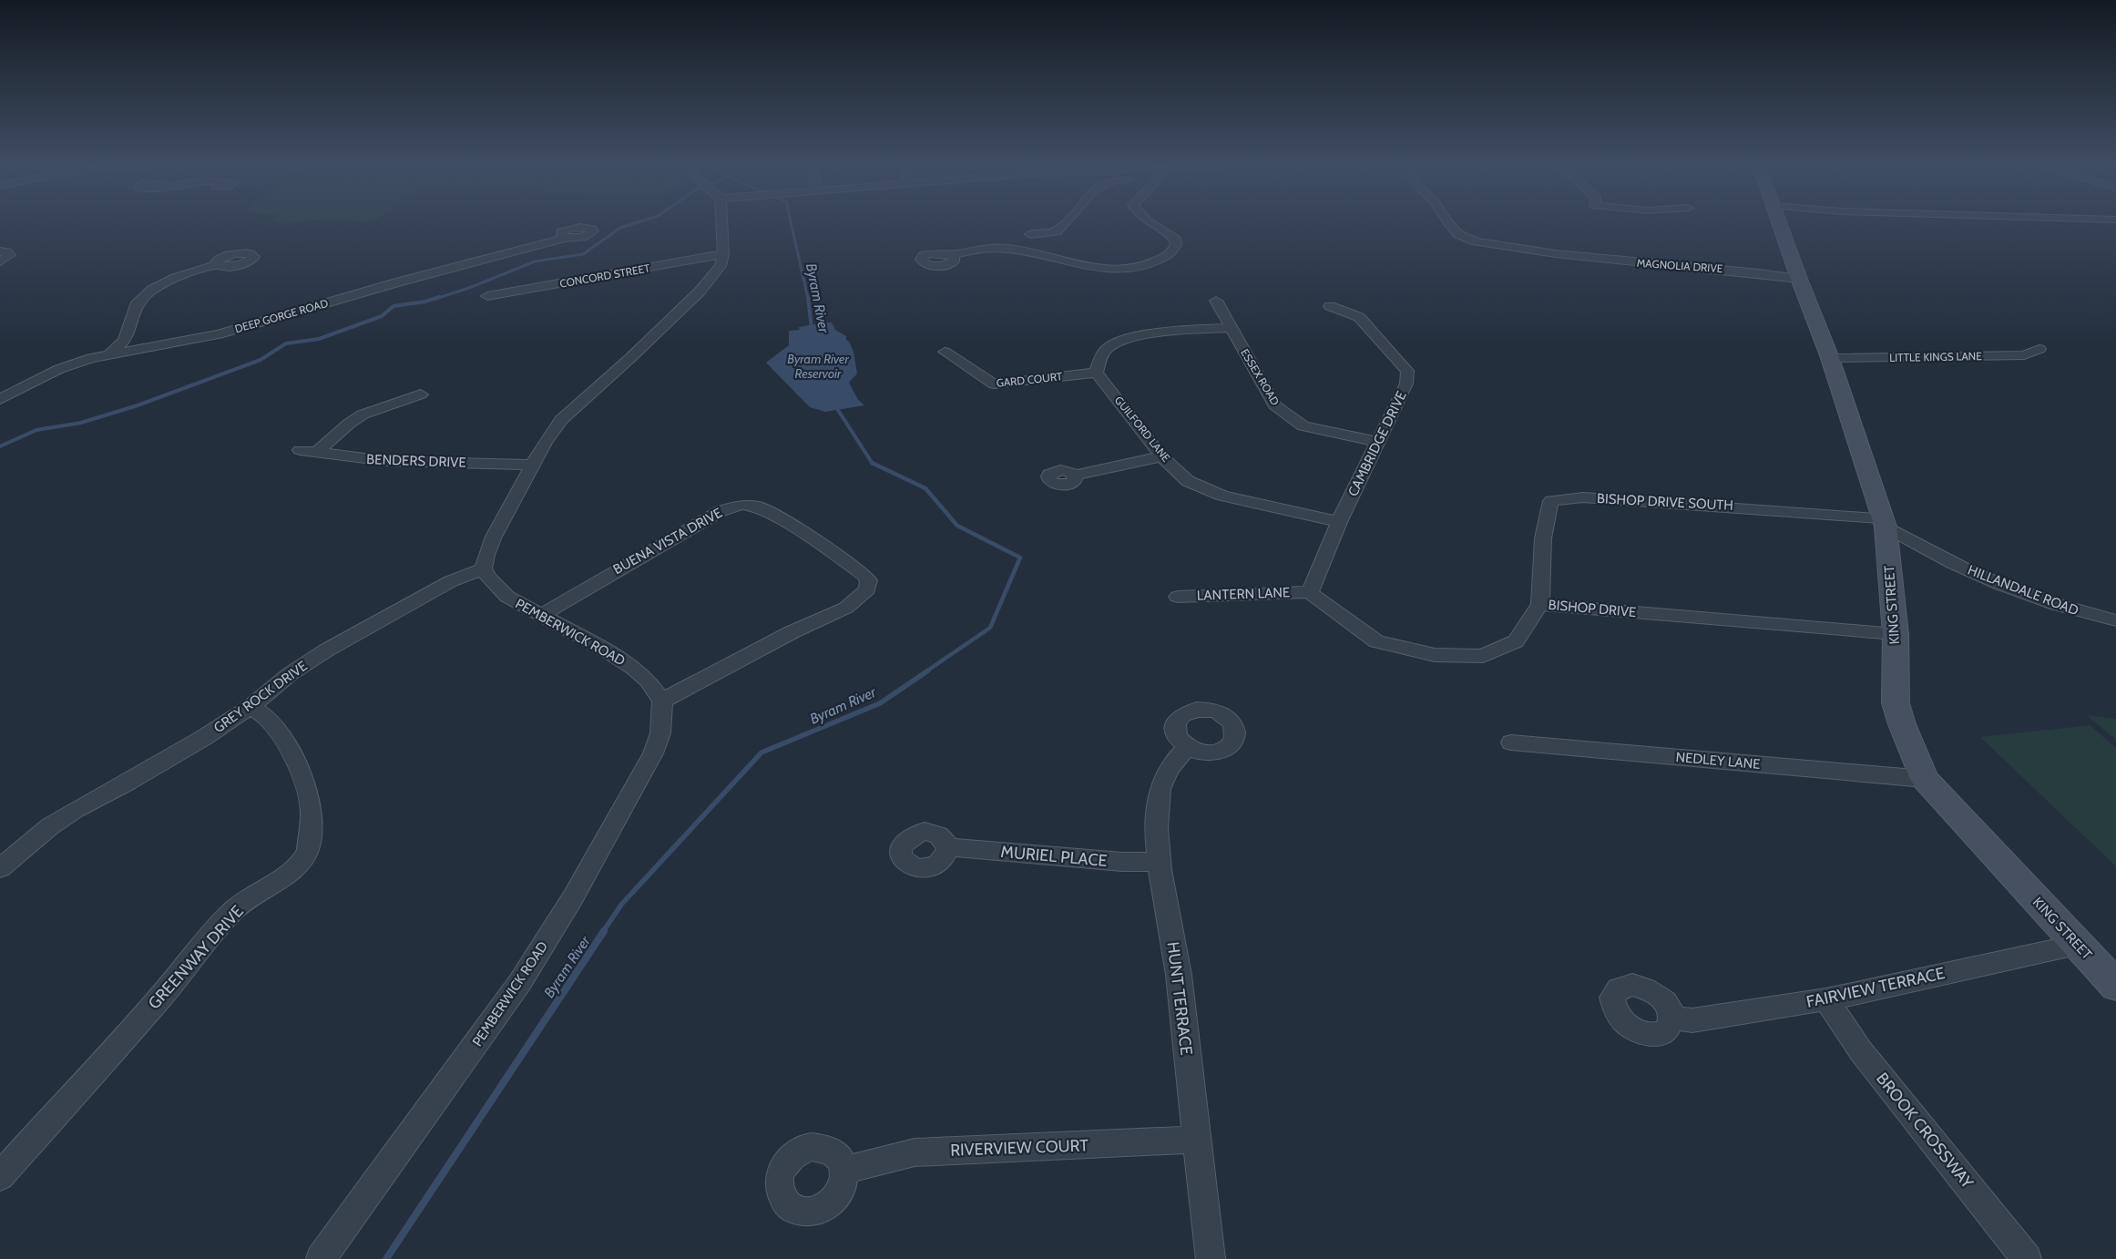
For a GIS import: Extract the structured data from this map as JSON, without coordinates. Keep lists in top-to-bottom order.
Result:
{
  "streets": {
    "main road": ["KING STREET"],
    "street": [
      "MAGNOLIA DRIVE",
      "CONCORD STREET",
      "DEEP GORGE ROAD",
      "LITTLE KINGS LANE",
      "ESSEX ROAD",
      "GARD COURT",
      "GUILFORD LANE",
      "CAMBRIDGE DRIVE",
      "BENDERS DRIVE",
      "BISHOP DRIVE SOUTH",
      "BUENA VISTA DRIVE",
      "HILLANDALE ROAD",
      "LANTERN LANE",
      "BISHOP DRIVE",
      "PEMBERWICK ROAD",
      "GREY ROCK DRIVE",
      "NEDLEY LANE",
      "MURIEL PLACE",
      "GREENWAY DRIVE",
      "FAIRVIEW TERRACE",
      "HUNT TERRACE",
      "BROOK CROSSWAY",
      "RIVERVIEW COURT"
    ]
  },
  "crossings": [
    ["MAGNOLIA DRIVE", "KING STREET"],
    ["LITTLE KINGS LANE", "KING STREET"],
    ["ESSEX ROAD", "CAMBRIDGE DRIVE"],
    ["GARD COURT", "GUILFORD LANE"],
    ["GUILFORD LANE", "CAMBRIDGE DRIVE"],
    ["CAMBRIDGE DRIVE", "LANTERN LANE"],
    ["CAMBRIDGE DRIVE", "BISHOP DRIVE"],
    ["BISHOP DRIVE SOUTH", "HILLANDALE ROAD"],
    ["BISHOP DRIVE SOUTH", "KING STREET"],
    ["BISHOP DRIVE SOUTH", "BISHOP DRIVE"],
    ["BUENA VISTA DRIVE", "PEMBERWICK ROAD"],
    ["HILLANDALE ROAD", "KING STREET"],
    ["LANTERN LANE", "BISHOP DRIVE"],
    ["KING STREET", "BISHOP DRIVE"],
    ["KING STREET", "NEDLEY LANE"],
    ["KING STREET", "FAIRVIEW TERRACE"],
    ["PEMBERWICK ROAD", "GREY ROCK DRIVE"],
    ["GREY ROCK DRIVE", "GREENWAY DRIVE"],
    ["MURIEL PLACE", "HUNT TERRACE"],
    ["FAIRVIEW TERRACE", "BROOK CROSSWAY"],
    ["HUNT TERRACE", "RIVERVIEW COURT"]
  ],
  "water": ["Byram River", "Byram River Reservoir"]
}
